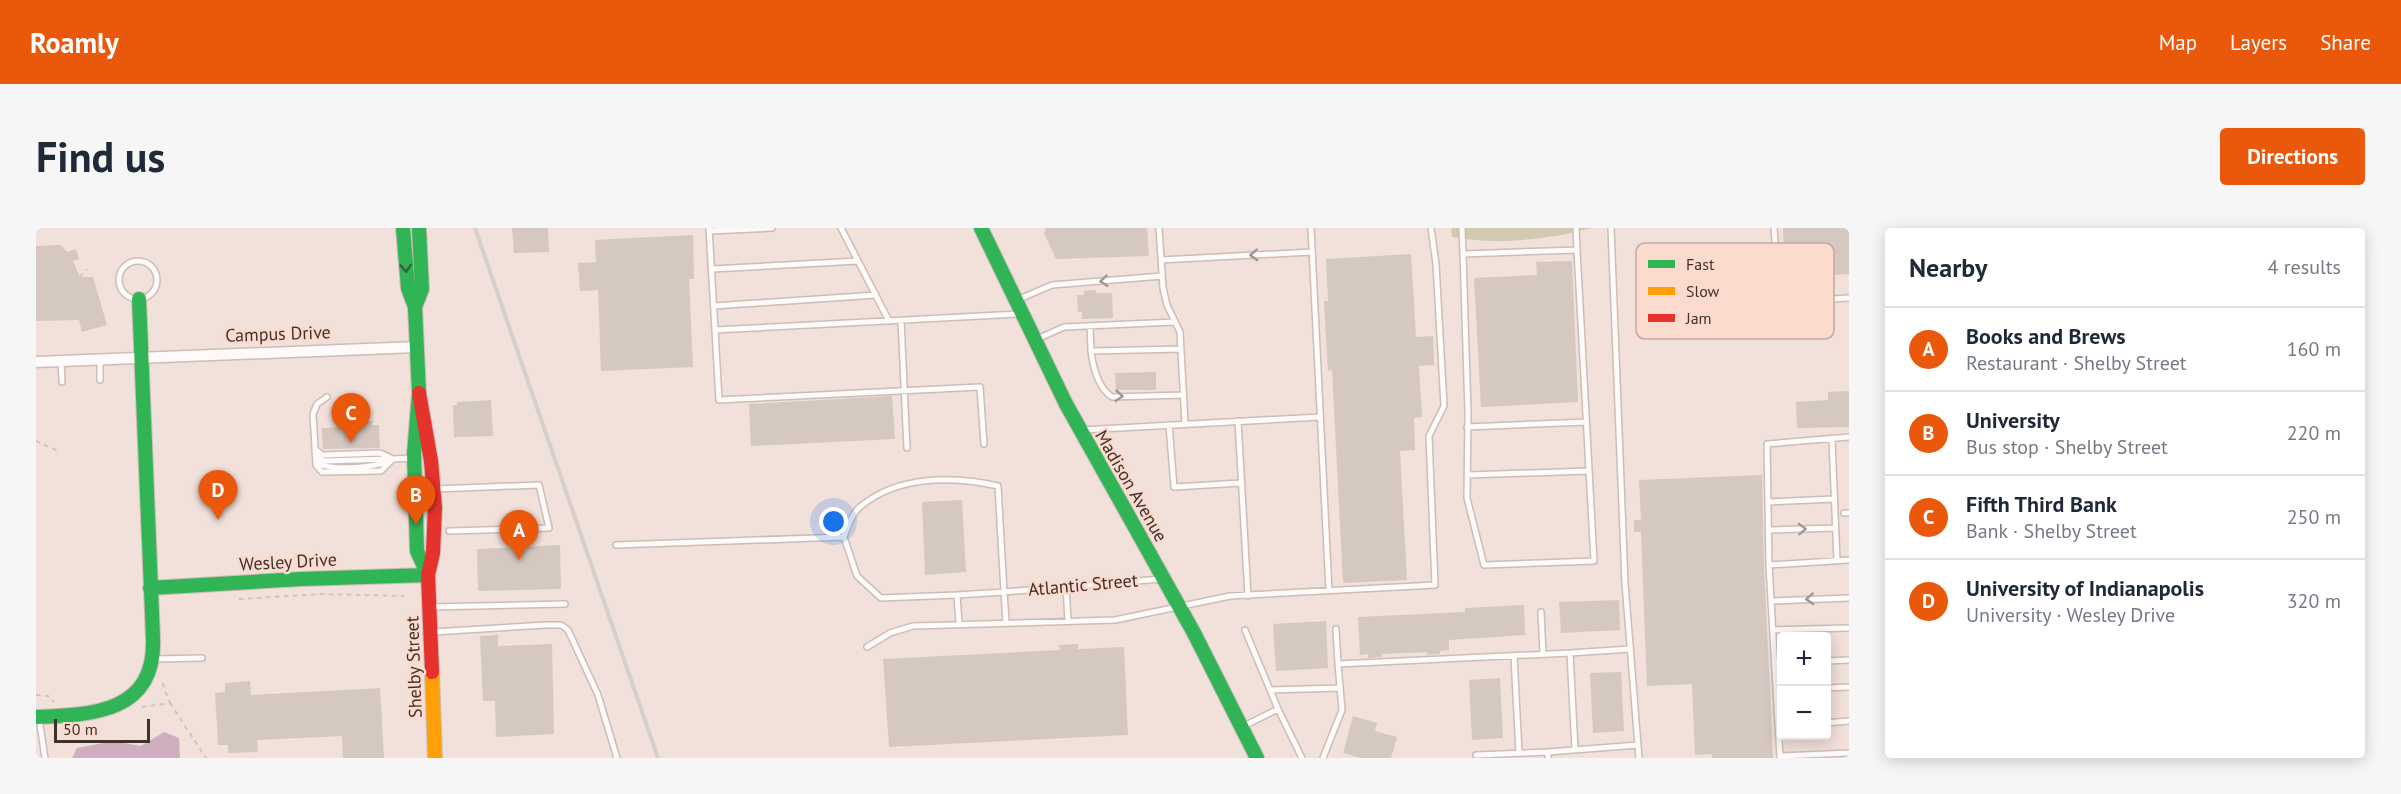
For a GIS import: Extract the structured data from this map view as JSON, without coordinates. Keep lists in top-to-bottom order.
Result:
{
  "streets": {
    "main road": ["Madison Avenue", "Wesley Drive", "Shelby Street"],
    "street": ["Campus Drive"],
    "lane": ["Atlantic Street"]
  },
  "crossings": [
    ["Campus Drive", "Shelby Street"],
    ["Madison Avenue", "Atlantic Street"],
    ["Wesley Drive", "Shelby Street"]
  ],
  "legend": ["Fast", "Slow", "Jam"],
  "scale_bar": "50 m",
  "page": {
    "header": "Roamly",
    "nav": ["Map", "Layers", "Share"],
    "buttons": "Directions",
    "title": "Find us",
    "heading": ["Nearby", "4 results"],
    "list": [
      {
        "mark": "A",
        "name": "Books and Brews",
        "note": "Restaurant · Shelby Street",
        "value": "160 m"
      },
      {
        "mark": "B",
        "name": "University",
        "note": "Bus stop · Shelby Street",
        "value": "220 m"
      },
      {
        "mark": "C",
        "name": "Fifth Third Bank",
        "note": "Bank · Shelby Street",
        "value": "250 m"
      },
      {
        "mark": "D",
        "name": "University of Indianapolis",
        "note": "University · Wesley Drive",
        "value": "320 m"
      }
    ],
    "pins": [
      "C",
      "D",
      "B",
      "A"
    ],
    "map_buttons": ["+", "−"],
    "scale": "50 m"
  }
}
